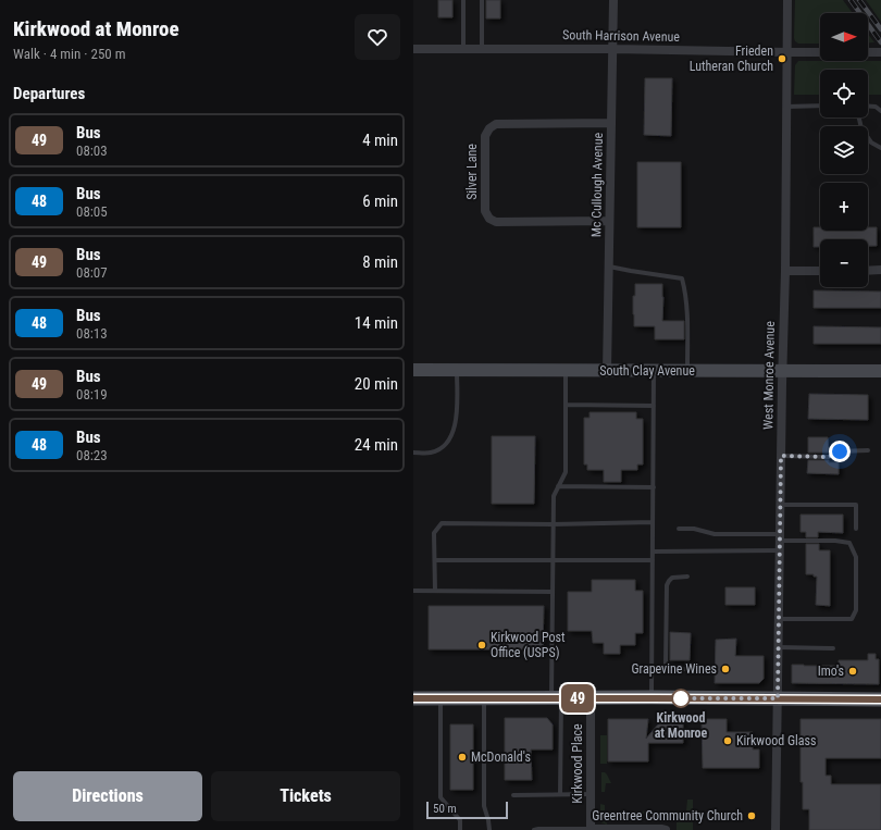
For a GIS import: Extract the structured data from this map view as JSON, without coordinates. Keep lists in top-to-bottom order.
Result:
{
  "streets": {
    "street": [
      "South Harrison Avenue",
      "Silver Lane",
      "Mc Cullough Avenue",
      "South Clay Avenue",
      "West Monroe Avenue",
      "Kirkwood Place"
    ]
  },
  "crossings": [
    ["South Harrison Avenue", "Mc Cullough Avenue"],
    ["South Harrison Avenue", "West Monroe Avenue"],
    ["Silver Lane", "Mc Cullough Avenue"],
    ["Mc Cullough Avenue", "South Clay Avenue"],
    ["South Clay Avenue", "West Monroe Avenue"]
  ],
  "places": [
    "Frieden Lutheran Church",
    "Kirkwood Post Office (USPS)",
    "Grapevine Wines",
    "Imo's",
    "Kirkwood at Monroe",
    "Kirkwood Glass",
    "McDonald's",
    "Greentree Community Church"
  ],
  "lines": ["bus line 49"],
  "scale_bar": "50 m",
  "north": "right",
  "page": {
    "heading": [
      ["Kirkwood at Monroe", "Walk · 4 min · 250 m"],
      "Departures"
    ],
    "on_map": "49",
    "map_buttons": ["+", "−"],
    "list": [
      {
        "mark": "49",
        "name": "Bus",
        "note": "08:03",
        "value": "4 min"
      },
      {
        "mark": "48",
        "name": "Bus",
        "note": "08:05",
        "value": "6 min"
      },
      {
        "mark": "49",
        "name": "Bus",
        "note": "08:07",
        "value": "8 min"
      },
      {
        "mark": "48",
        "name": "Bus",
        "note": "08:13",
        "value": "14 min"
      },
      {
        "mark": "49",
        "name": "Bus",
        "note": "08:19",
        "value": "20 min"
      },
      {
        "mark": "48",
        "name": "Bus",
        "note": "08:23",
        "value": "24 min"
      }
    ],
    "buttons": ["Directions", "Tickets"],
    "scale": "50 m"
  }
}
